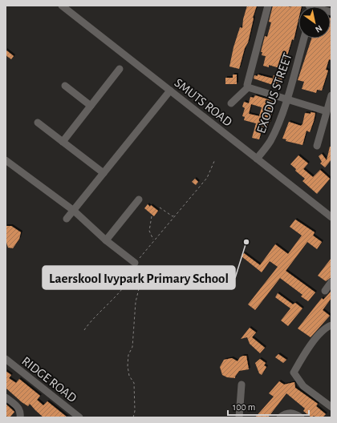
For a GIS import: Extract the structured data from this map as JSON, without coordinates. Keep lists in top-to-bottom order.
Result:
{
  "streets": {
    "street": ["EXODUS STREET", "SMUTS ROAD", "RIDGE ROAD"]
  },
  "crossings": [
    ["EXODUS STREET", "SMUTS ROAD"]
  ],
  "places": ["Laerskool Ivypark Primary School"],
  "scale_bar": "100 m",
  "north": "bottom right"
}
